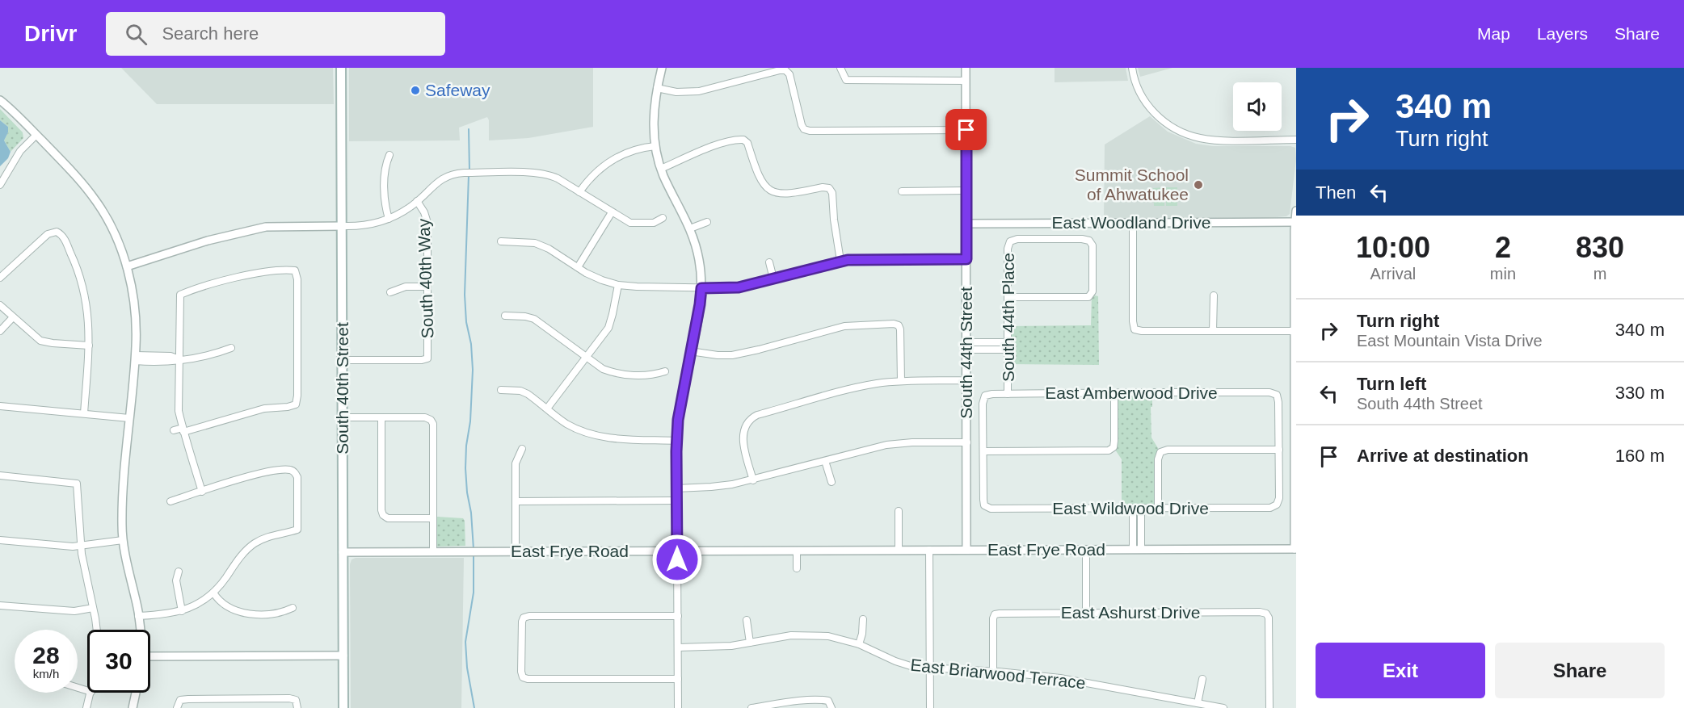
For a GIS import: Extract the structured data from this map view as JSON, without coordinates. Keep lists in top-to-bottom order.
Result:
{
  "streets": {
    "main road": ["South 40th Street"],
    "street": [
      "East Woodland Drive",
      "South 40th Way",
      "South 44th Place",
      "South 44th Street",
      "East Amberwood Drive",
      "East Wildwood Drive",
      "East Frye Road",
      "East Ashurst Drive",
      "East Briarwood Terrace"
    ]
  },
  "crossings": [
    ["East Woodland Drive", "South 44th Street"],
    ["South 40th Way", "South 40th Street"],
    ["South 44th Place", "East Amberwood Drive"],
    ["South 44th Place", "East Wildwood Drive"],
    ["South 44th Street", "East Frye Road"],
    ["South 40th Street", "East Frye Road"],
    ["East Amberwood Drive", "East Wildwood Drive"],
    ["East Ashurst Drive", "East Briarwood Terrace"]
  ],
  "places": ["Safeway", "Summit School of Ahwatukee"],
  "page": {
    "header": "Drivr",
    "search": "Search here",
    "nav": ["Map", "Layers", "Share"],
    "turn": ["340 m", "Turn right"],
    "then": "Then",
    "eta": [
      "10:00",
      "Arrival",
      "2",
      "min",
      "830",
      "m"
    ],
    "list": [
      {
        "name": "Turn right",
        "note": "East Mountain Vista Drive",
        "value": "340 m"
      },
      {
        "name": "Turn left",
        "note": "South 44th Street",
        "value": "330 m"
      },
      {
        "name": "Arrive at destination",
        "value": "160 m"
      }
    ],
    "speed": "28 km/h",
    "limit": "30",
    "buttons": ["Exit", "Share"]
  }
}
